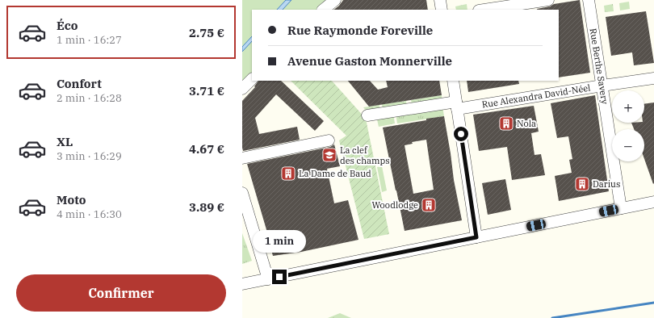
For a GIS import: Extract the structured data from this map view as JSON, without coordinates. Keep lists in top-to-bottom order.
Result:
{
  "streets": {
    "street": ["Rue Berthe Savery", "Rue Alexandra David-Néel"]
  },
  "crossings": [
    ["Rue Berthe Savery", "Rue Alexandra David-Néel"]
  ],
  "places": {
    "building": [
      "Nola",
      "La Dame de Baud",
      "Darius",
      "Woodlodge"
    ],
    "school or university": ["La clef des champs"]
  },
  "page": {
    "list": [
      {
        "name": "Éco",
        "note": "1 min · 16:27",
        "value": "2.75 €"
      },
      {
        "name": "Confort",
        "note": "2 min · 16:28",
        "value": "3.71 €"
      },
      {
        "name": "XL",
        "note": "3 min · 16:29",
        "value": "4.67 €"
      },
      {
        "name": "Moto",
        "note": "4 min · 16:30",
        "value": "3.89 €"
      }
    ],
    "banner": ["Rue Raymonde Foreville", "Avenue Gaston Monnerville"],
    "map_buttons": ["+", "−"],
    "bubble": "1 min",
    "buttons": "Confirmer"
  }
}
